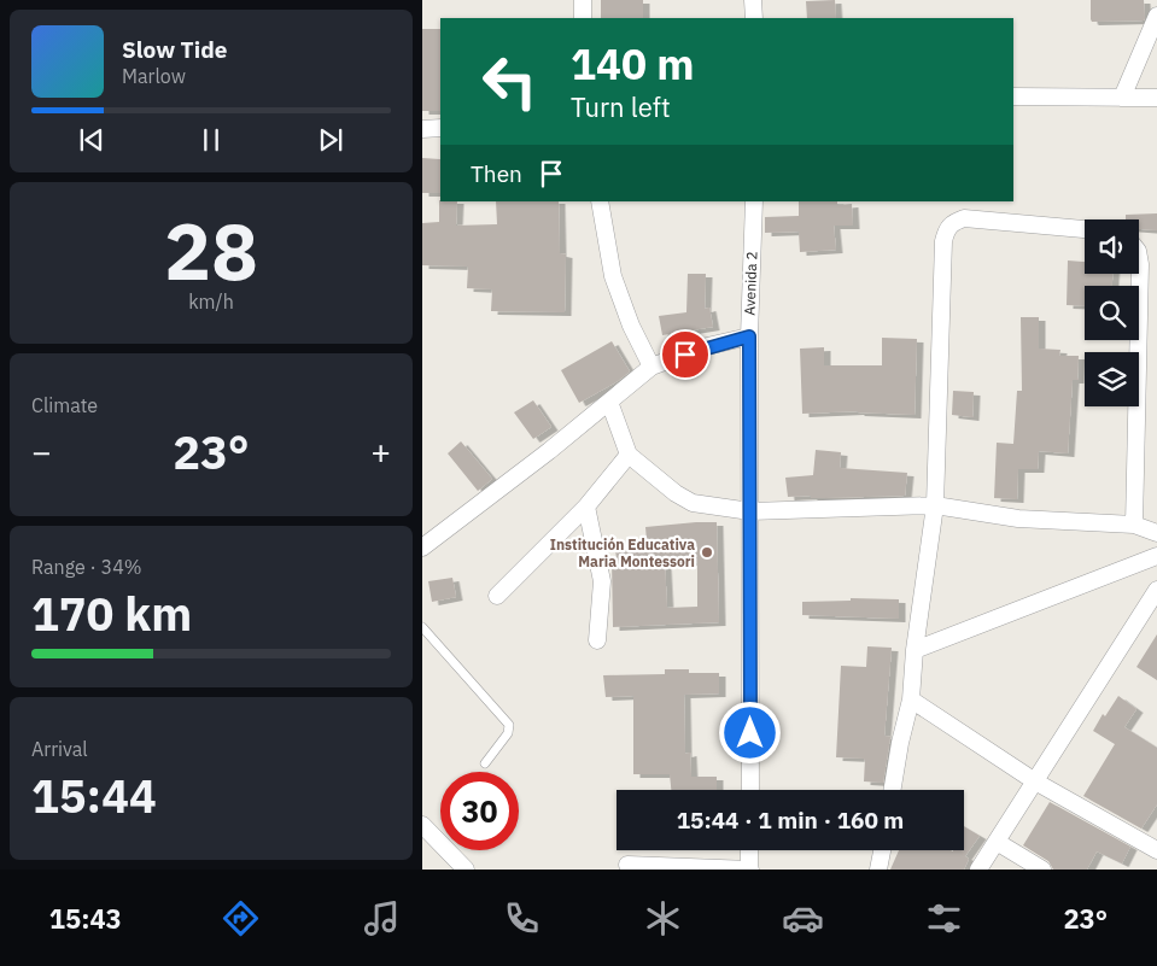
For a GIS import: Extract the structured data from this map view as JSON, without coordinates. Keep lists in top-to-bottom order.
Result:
{
  "streets": {
    "street": ["Avenida 2"]
  },
  "places": ["Institución Educativa Maria Montessori"],
  "page": {
    "turn": ["140 m", "Turn left"],
    "song": ["Slow Tide", "Marlow"],
    "then": "Then",
    "tile": [
      ["28", "km/h"],
      "Climate",
      ["Range · 34%", "170 km"],
      ["Arrival", "15:44"]
    ],
    "heat": ["−", "23°", "+"],
    "limit": "30",
    "trip": "15:44 · 1 min · 160 m",
    "tabs": ["15:43", "23°"]
  }
}
